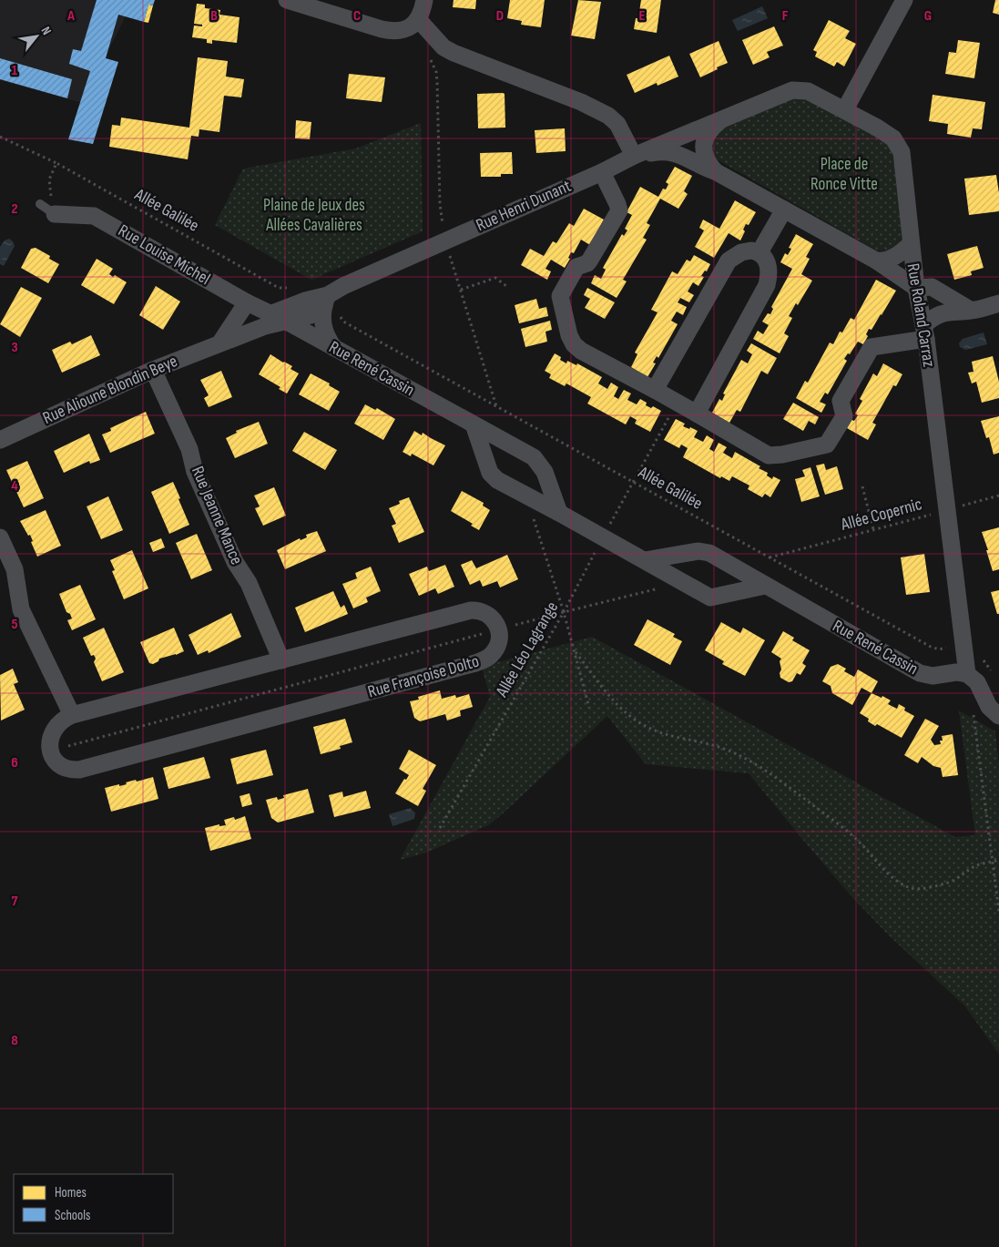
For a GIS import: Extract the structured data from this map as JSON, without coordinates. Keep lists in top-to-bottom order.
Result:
{
  "streets": {
    "street": [
      "Rue Henri Dunant",
      "Rue Louise Michel",
      "Rue Roland Carraz",
      "Rue René Cassin",
      "Rue Alioune Blondin Beye",
      "Rue Jeanne Mance",
      "Rue Françoise Dolto"
    ],
    "path": ["Allée Galilée", "Allée Copernic", "Allée Léo Lagrange"]
  },
  "crossings": [
    ["Rue Henri Dunant", "Rue Louise Michel"],
    ["Rue Henri Dunant", "Rue Roland Carraz"],
    ["Rue Henri Dunant", "Rue René Cassin"],
    ["Rue Henri Dunant", "Rue Alioune Blondin Beye"],
    ["Allée Galilée", "Rue Roland Carraz"],
    ["Allée Galilée", "Allée Copernic"],
    ["Allée Galilée", "Allée Léo Lagrange"],
    ["Rue Louise Michel", "Rue René Cassin"],
    ["Rue Roland Carraz", "Rue René Cassin"],
    ["Rue Roland Carraz", "Allée Copernic"],
    ["Rue René Cassin", "Rue Alioune Blondin Beye"],
    ["Rue Alioune Blondin Beye", "Rue Jeanne Mance"],
    ["Rue Jeanne Mance", "Rue Françoise Dolto"]
  ],
  "parks": ["Place de Ronce Vitte", "Plaine de Jeux des Allées Cavalières"],
  "legend": ["Homes", "Schools"],
  "north": "top right",
  "grid": {
    "columns": [
      "A",
      "B",
      "C",
      "D",
      "E",
      "F",
      "G"
    ],
    "rows": [
      "1",
      "2",
      "3",
      "4",
      "5",
      "6",
      "7",
      "8"
    ]
  }
}
